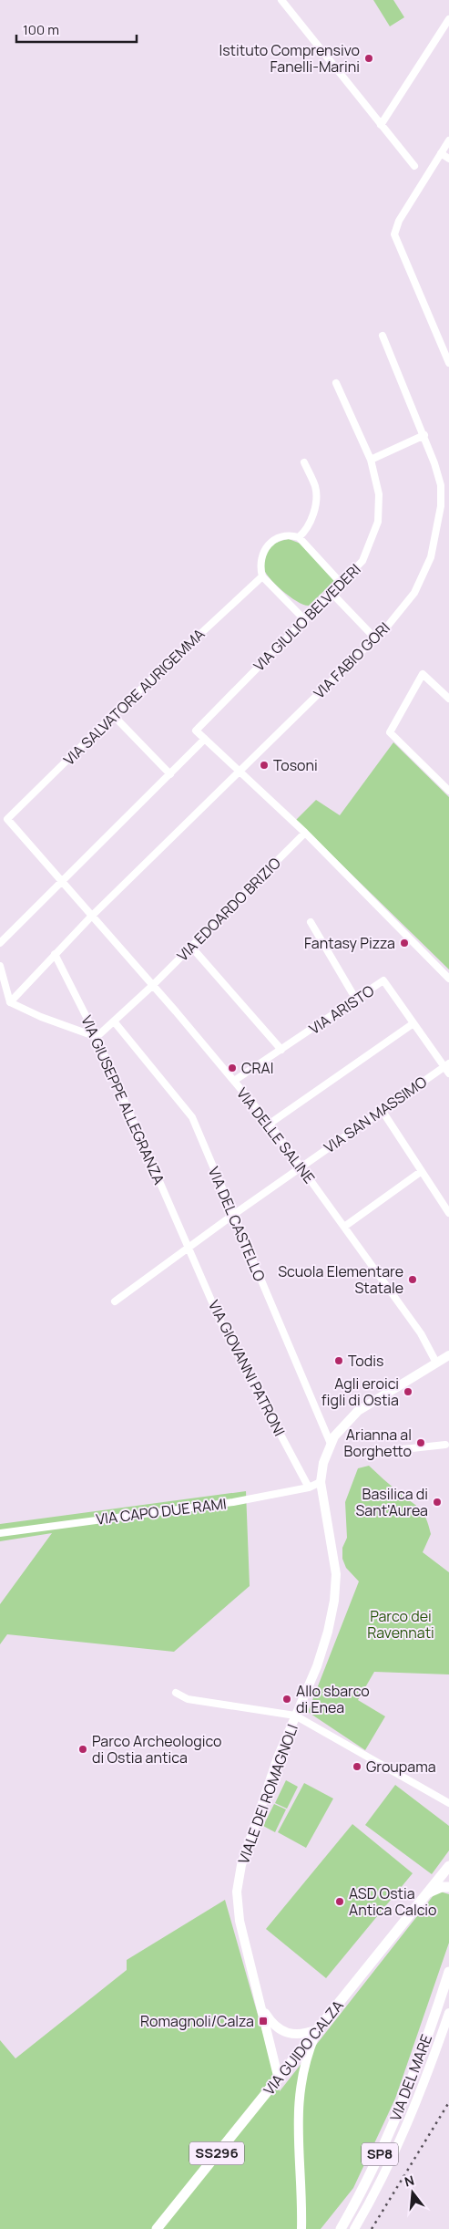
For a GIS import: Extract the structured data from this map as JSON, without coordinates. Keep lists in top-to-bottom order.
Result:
{
  "streets": {
    "main road": [
      "VIALE DEI ROMAGNOLI",
      "VIA GUIDO CALZA",
      "VIA DEL MARE",
      "SS296",
      "SP8"
    ],
    "street": [
      "VIA GIULIO BELVEDERI",
      "VIA FABIO GORI",
      "VIA SALVATORE AURIGEMMA",
      "VIA EDOARDO BRIZIO",
      "VIA ARISTO",
      "VIA GIUSEPPE ALLEGRANZA",
      "VIA SAN MASSIMO",
      "VIA DELLE SALINE",
      "VIA DEL CASTELLO",
      "VIA GIOVANNI PATRONI",
      "VIA CAPO DUE RAMI"
    ]
  },
  "crossings": [
    ["VIA FABIO GORI", "VIA GIUSEPPE ALLEGRANZA"],
    ["VIA FABIO GORI", "VIA DELLE SALINE"],
    ["VIA SALVATORE AURIGEMMA", "VIA DELLE SALINE"],
    ["VIA EDOARDO BRIZIO", "VIA GIUSEPPE ALLEGRANZA"],
    ["VIA EDOARDO BRIZIO", "VIA DELLE SALINE"],
    ["VIA EDOARDO BRIZIO", "VIA DEL CASTELLO"],
    ["VIA ARISTO", "VIA SAN MASSIMO"],
    ["VIA ARISTO", "VIA DELLE SALINE"],
    ["VIA GIUSEPPE ALLEGRANZA", "VIA SAN MASSIMO"],
    ["VIA GIUSEPPE ALLEGRANZA", "VIA GIOVANNI PATRONI"],
    ["VIA SAN MASSIMO", "VIA DELLE SALINE"],
    ["VIA SAN MASSIMO", "VIA DEL CASTELLO"],
    ["VIA SAN MASSIMO", "VIA GIOVANNI PATRONI"],
    ["VIA DELLE SALINE", "VIALE DEI ROMAGNOLI"],
    ["VIA DEL CASTELLO", "VIALE DEI ROMAGNOLI"],
    ["VIA GIOVANNI PATRONI", "VIA CAPO DUE RAMI"],
    ["VIA CAPO DUE RAMI", "VIALE DEI ROMAGNOLI"],
    ["VIALE DEI ROMAGNOLI", "VIA GUIDO CALZA"]
  ],
  "parks": ["Parco dei Ravennati"],
  "places": {
    "other": [
      "Istituto Comprensivo Fanelli-Marini",
      "Tosoni",
      "Fantasy Pizza",
      "CRAI",
      "Scuola Elementare Statale",
      "Todis",
      "Agli eroici figli di Ostia",
      "Arianna al Borghetto",
      "Basilica di Sant'Aurea",
      "Allo sbarco di Enea",
      "Parco Archeologico di Ostia antica",
      "Groupama",
      "ASD Ostia Antica Calcio"
    ],
    "transit": ["Romagnoli/Calza"]
  },
  "scale_bar": "100 m",
  "north": "top"
}
